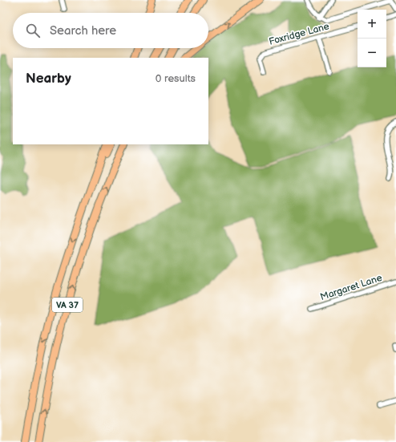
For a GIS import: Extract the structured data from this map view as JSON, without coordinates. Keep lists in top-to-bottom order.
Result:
{
  "streets": {
    "highway": ["VA 37"],
    "street": ["Foxridge Lane", "Margaret Lane"]
  },
  "page": {
    "map_buttons": ["+", "−"],
    "search": "Search here",
    "heading": ["Nearby", "0 results"]
  }
}
